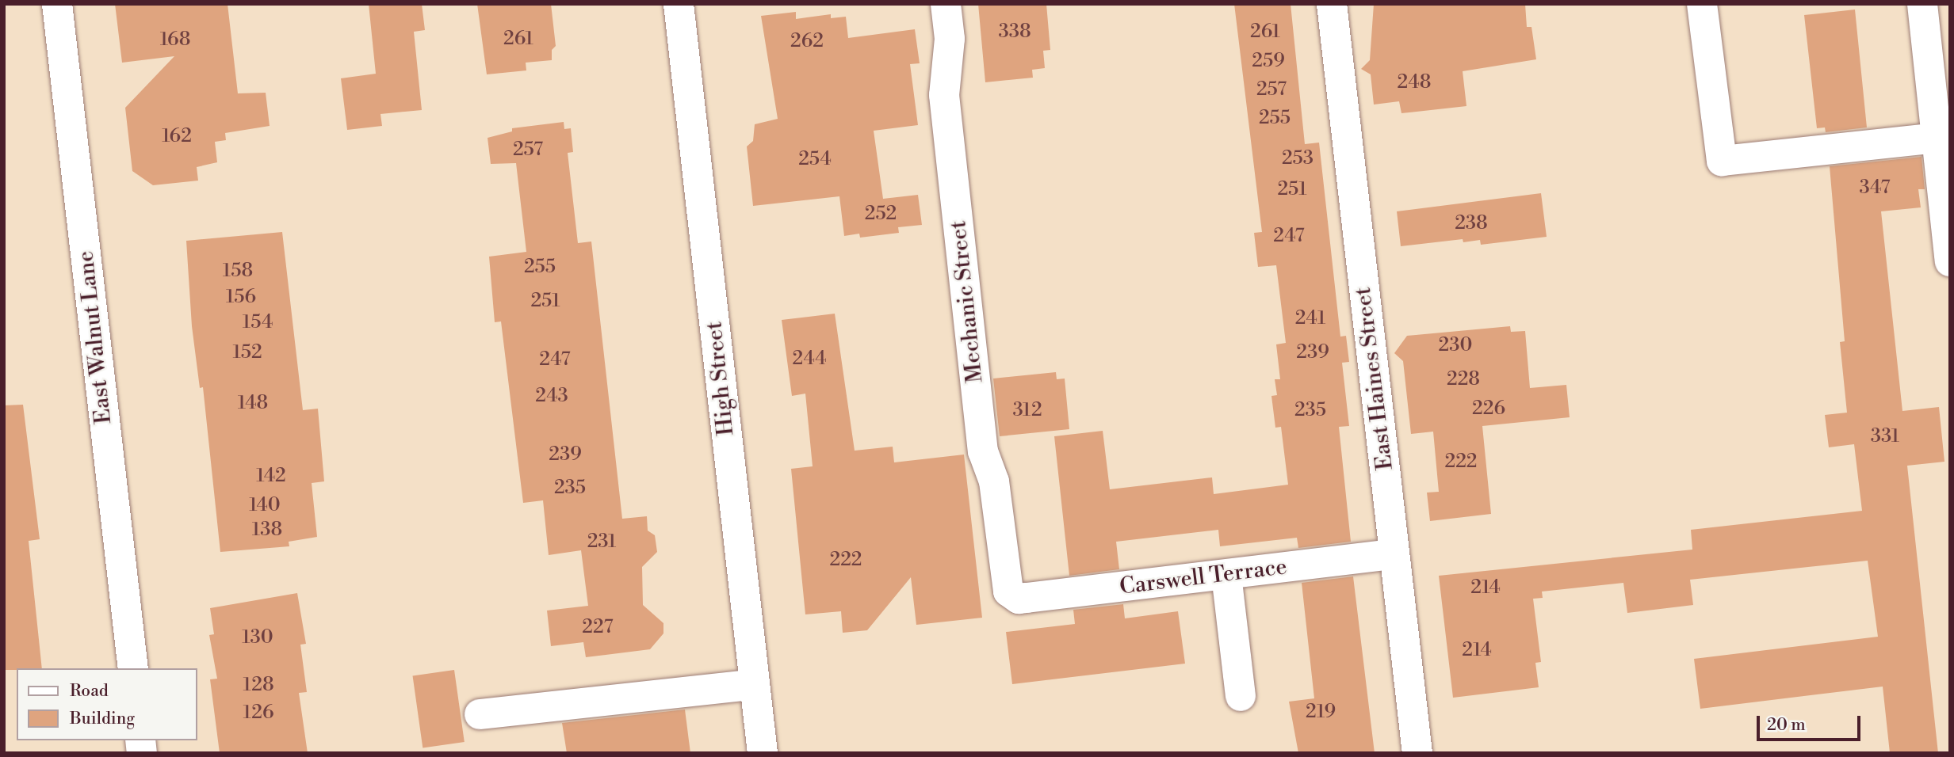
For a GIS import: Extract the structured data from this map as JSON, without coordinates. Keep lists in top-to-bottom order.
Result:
{
  "streets": {
    "street": [
      "Mechanic Street",
      "East Walnut Lane",
      "High Street",
      "East Haines Street",
      "Carswell Terrace"
    ]
  },
  "crossings": [
    ["Mechanic Street", "Carswell Terrace"],
    ["East Haines Street", "Carswell Terrace"]
  ],
  "house_numbers": [
    "338",
    "261",
    "261",
    "168",
    "262",
    "259",
    "248",
    "257",
    "255",
    "162",
    "257",
    "253",
    "254",
    "347",
    "251",
    "252",
    "238",
    "247",
    "255",
    "158",
    "156",
    "251",
    "241",
    "154",
    "230",
    "152",
    "239",
    "244",
    "247",
    "228",
    "243",
    "148",
    "226",
    "312",
    "235",
    "331",
    "239",
    "222",
    "142",
    "235",
    "140",
    "138",
    "231",
    "222",
    "214",
    "227",
    "130",
    "214",
    "128",
    "219",
    "126"
  ],
  "legend": ["Road", "Building"],
  "scale_bar": "20 m"
}
